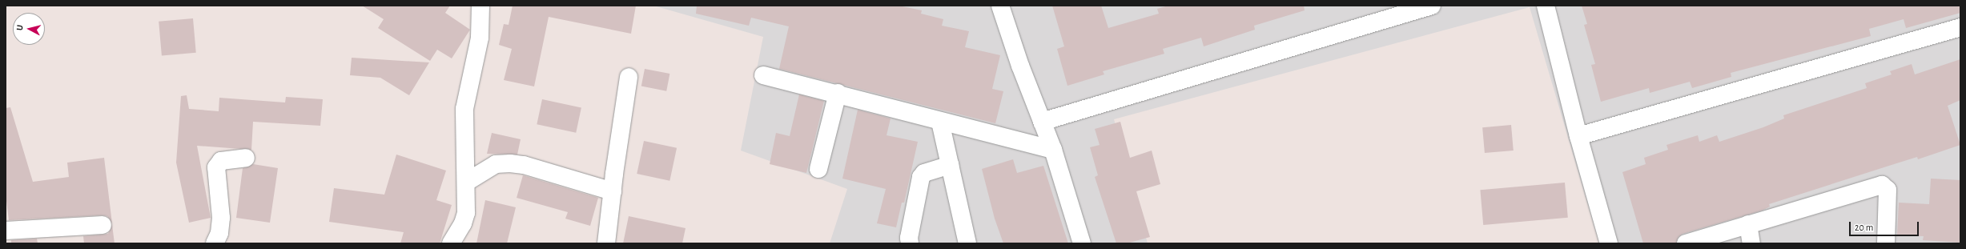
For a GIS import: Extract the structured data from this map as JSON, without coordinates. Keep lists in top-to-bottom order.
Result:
{
  "scale_bar": "20 m",
  "north": "left"
}
